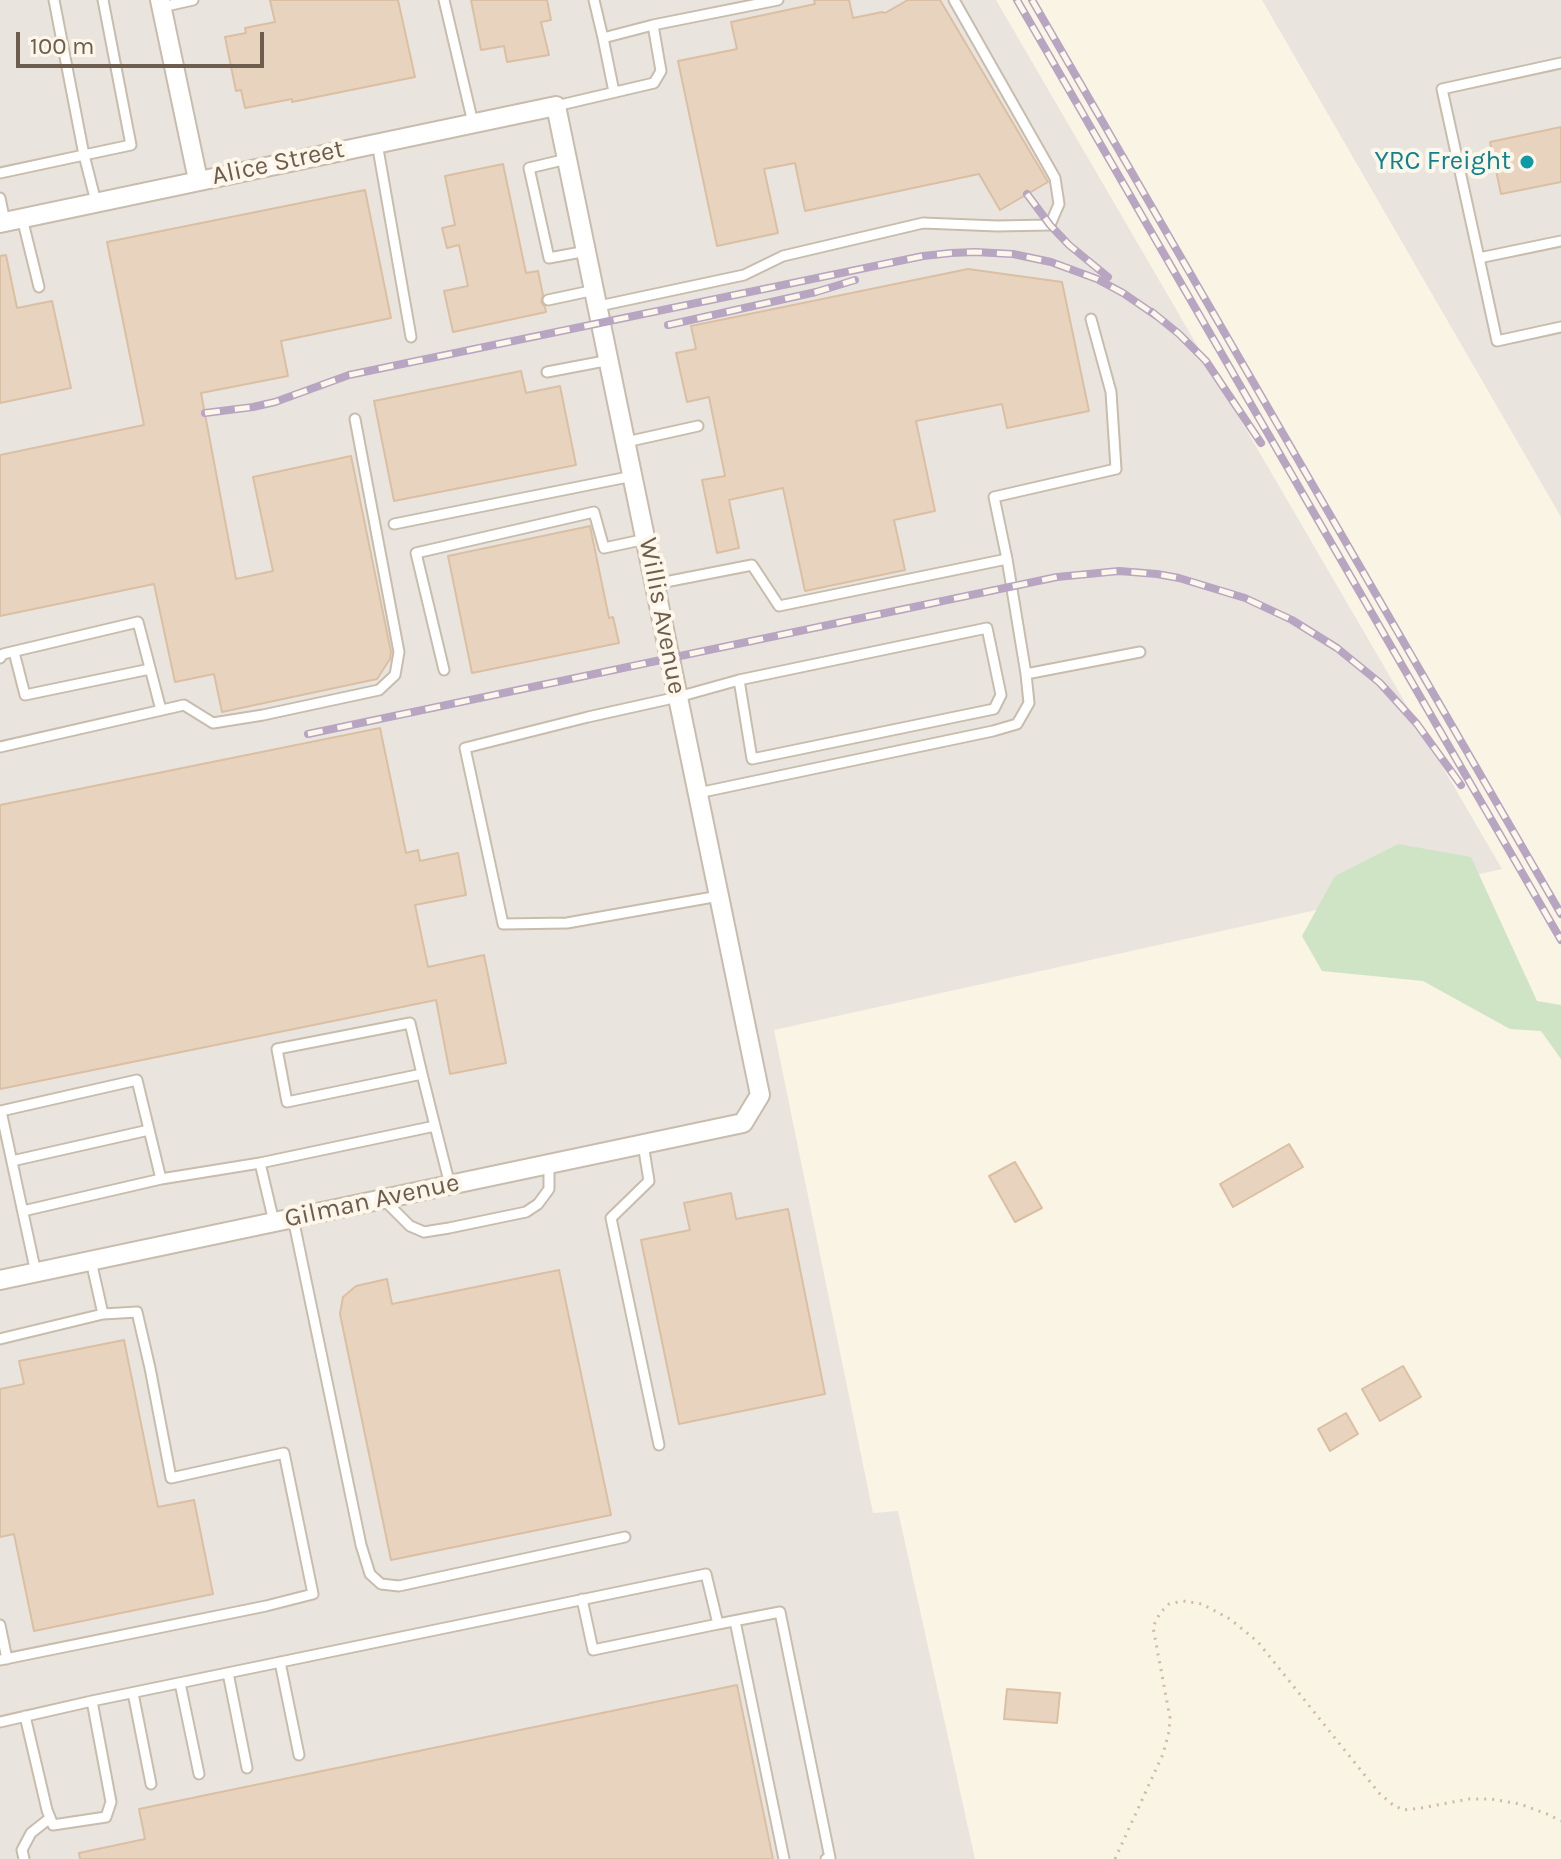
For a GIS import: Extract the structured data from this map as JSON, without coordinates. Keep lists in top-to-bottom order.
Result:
{
  "streets": {
    "street": ["Alice Street", "Willis Avenue", "Gilman Avenue"]
  },
  "crossings": [
    ["Alice Street", "Willis Avenue"],
    ["Willis Avenue", "Gilman Avenue"]
  ],
  "places": ["YRC Freight"],
  "scale_bar": "100 m"
}
